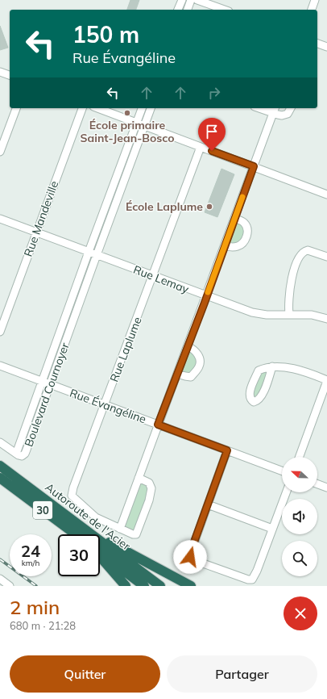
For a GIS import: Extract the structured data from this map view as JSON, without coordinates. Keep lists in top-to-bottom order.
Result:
{
  "streets": {
    "highway": ["30", "Autoroute de l'Acier"],
    "street": [
      "Rue Mandeville",
      "Rue Lemay",
      "Rue Laplume",
      "Boulevard Cournoyer",
      "Rue Évangéline"
    ]
  },
  "crossings": [
    ["Rue Mandeville", "Rue Lemay"],
    ["Rue Lemay", "Rue Laplume"],
    ["Rue Lemay", "Boulevard Cournoyer"],
    ["Rue Laplume", "Rue Évangéline"],
    ["Boulevard Cournoyer", "Rue Évangéline"]
  ],
  "places": ["École primaire Saint-Jean-Bosco", "École Laplume"],
  "north": "left",
  "page": {
    "turn": ["150 m", "Rue Évangéline"],
    "speed": "24 km/h",
    "limit": "30",
    "heading": ["2 min", "680 m · 21:28"],
    "buttons": ["Quitter", "Partager"]
  }
}
